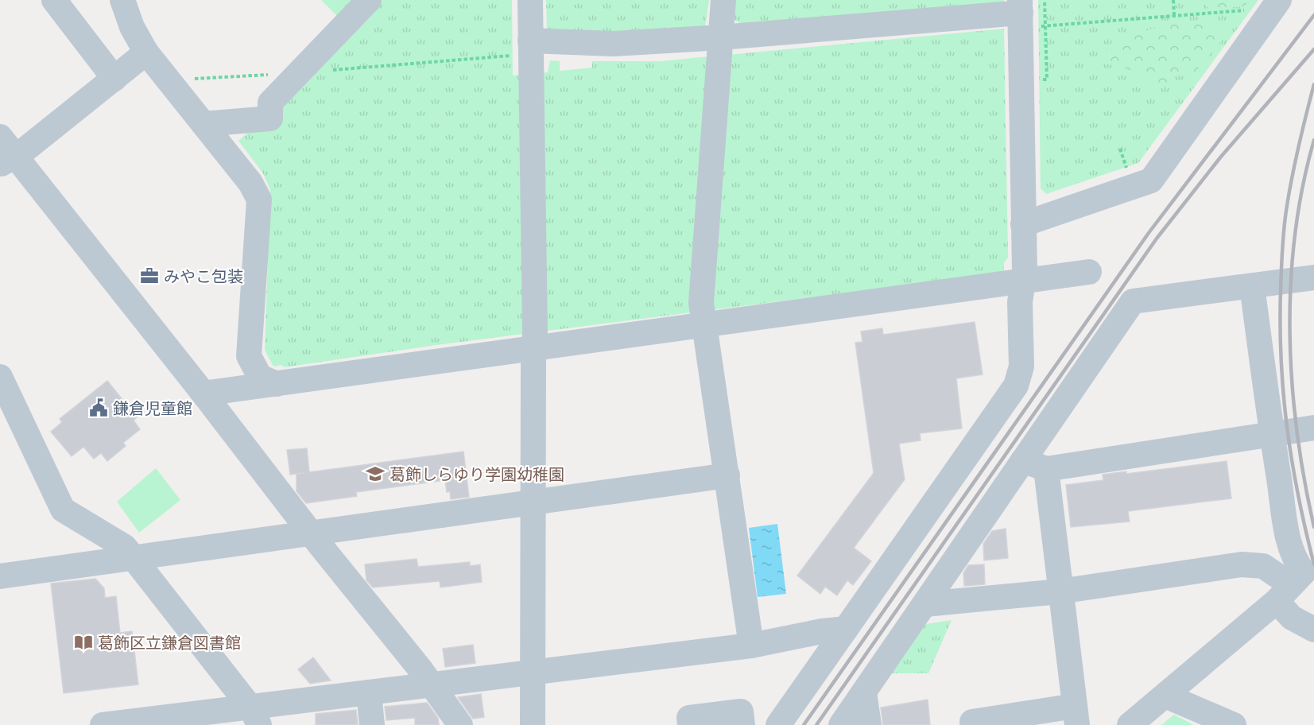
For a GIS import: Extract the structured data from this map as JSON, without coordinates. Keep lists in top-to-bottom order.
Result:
{
  "places": {
    "office": ["みやこ包装"],
    "public building": ["鎌倉児童館"],
    "school or university": ["葛飾しらゆり学園幼稚園"],
    "library": ["葛飾区立鎌倉図書館"]
  }
}
